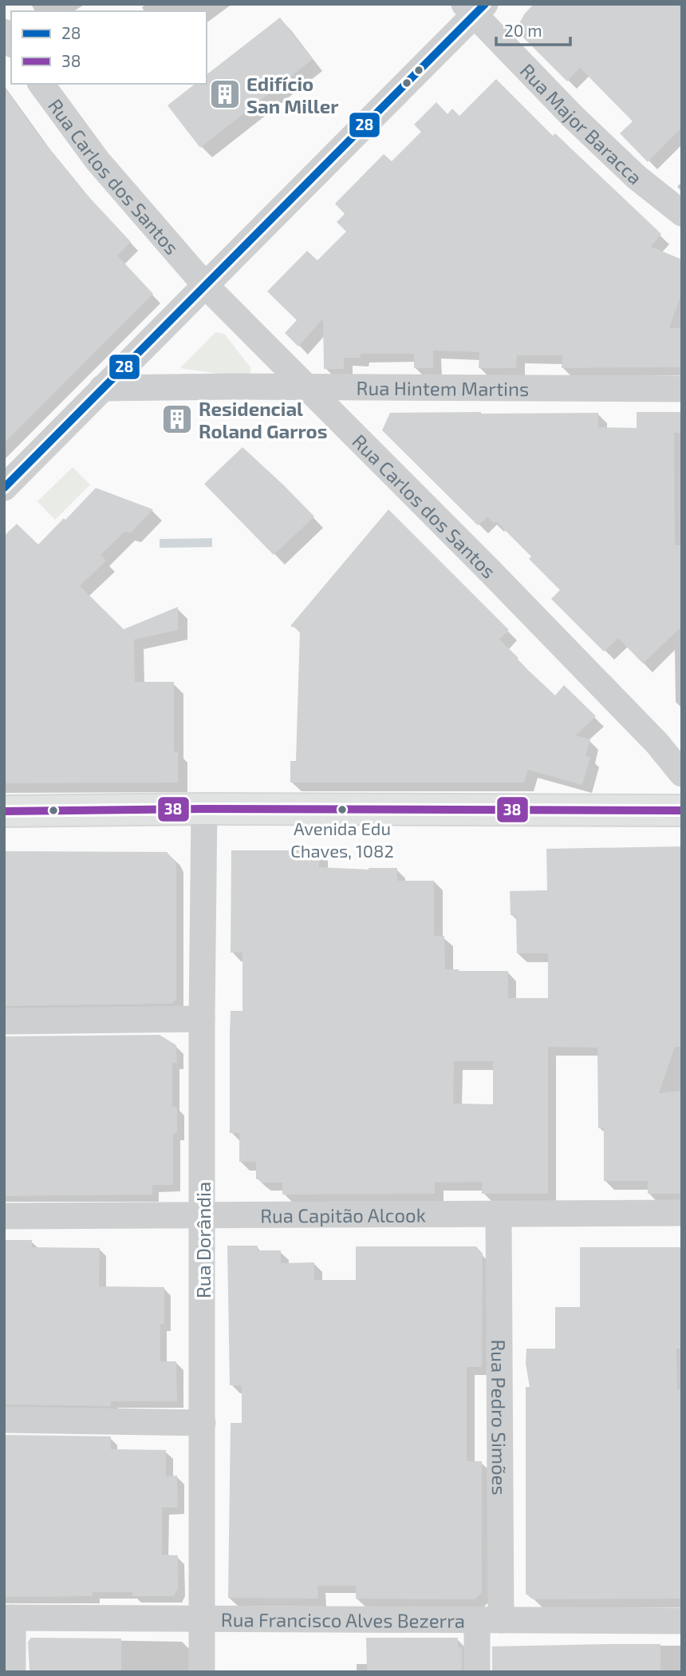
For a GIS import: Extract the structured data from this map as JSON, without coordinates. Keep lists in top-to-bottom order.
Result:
{
  "streets": {
    "street": [
      "Rua Major Baracca",
      "Rua Carlos dos Santos",
      "Rua Hintem Martins",
      "Rua Capitão Alcook",
      "Rua Dorândia",
      "Rua Pedro Simões",
      "Rua Francisco Alves Bezerra"
    ]
  },
  "crossings": [
    ["Rua Carlos dos Santos", "Rua Hintem Martins"],
    ["Rua Capitão Alcook", "Rua Dorândia"],
    ["Rua Capitão Alcook", "Rua Pedro Simões"],
    ["Rua Dorândia", "Rua Francisco Alves Bezerra"],
    ["Rua Pedro Simões", "Rua Francisco Alves Bezerra"]
  ],
  "places": {
    "building": ["Edifício San Miller", "Residencial Roland Garros"],
    "other": ["Avenida Edu Chaves, 1082"]
  },
  "lines": ["transit line 28", "transit line 38"],
  "legend": ["28", "38"],
  "scale_bar": "20 m"
}
